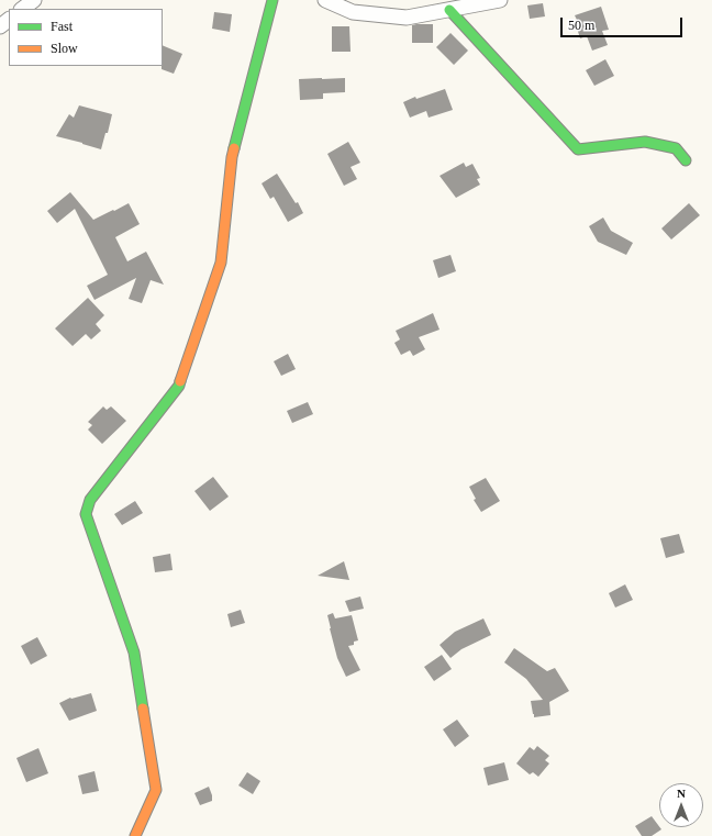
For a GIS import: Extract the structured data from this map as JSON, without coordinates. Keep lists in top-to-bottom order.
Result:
{
  "legend": ["Fast", "Slow"],
  "scale_bar": "50 m",
  "north": "top"
}
